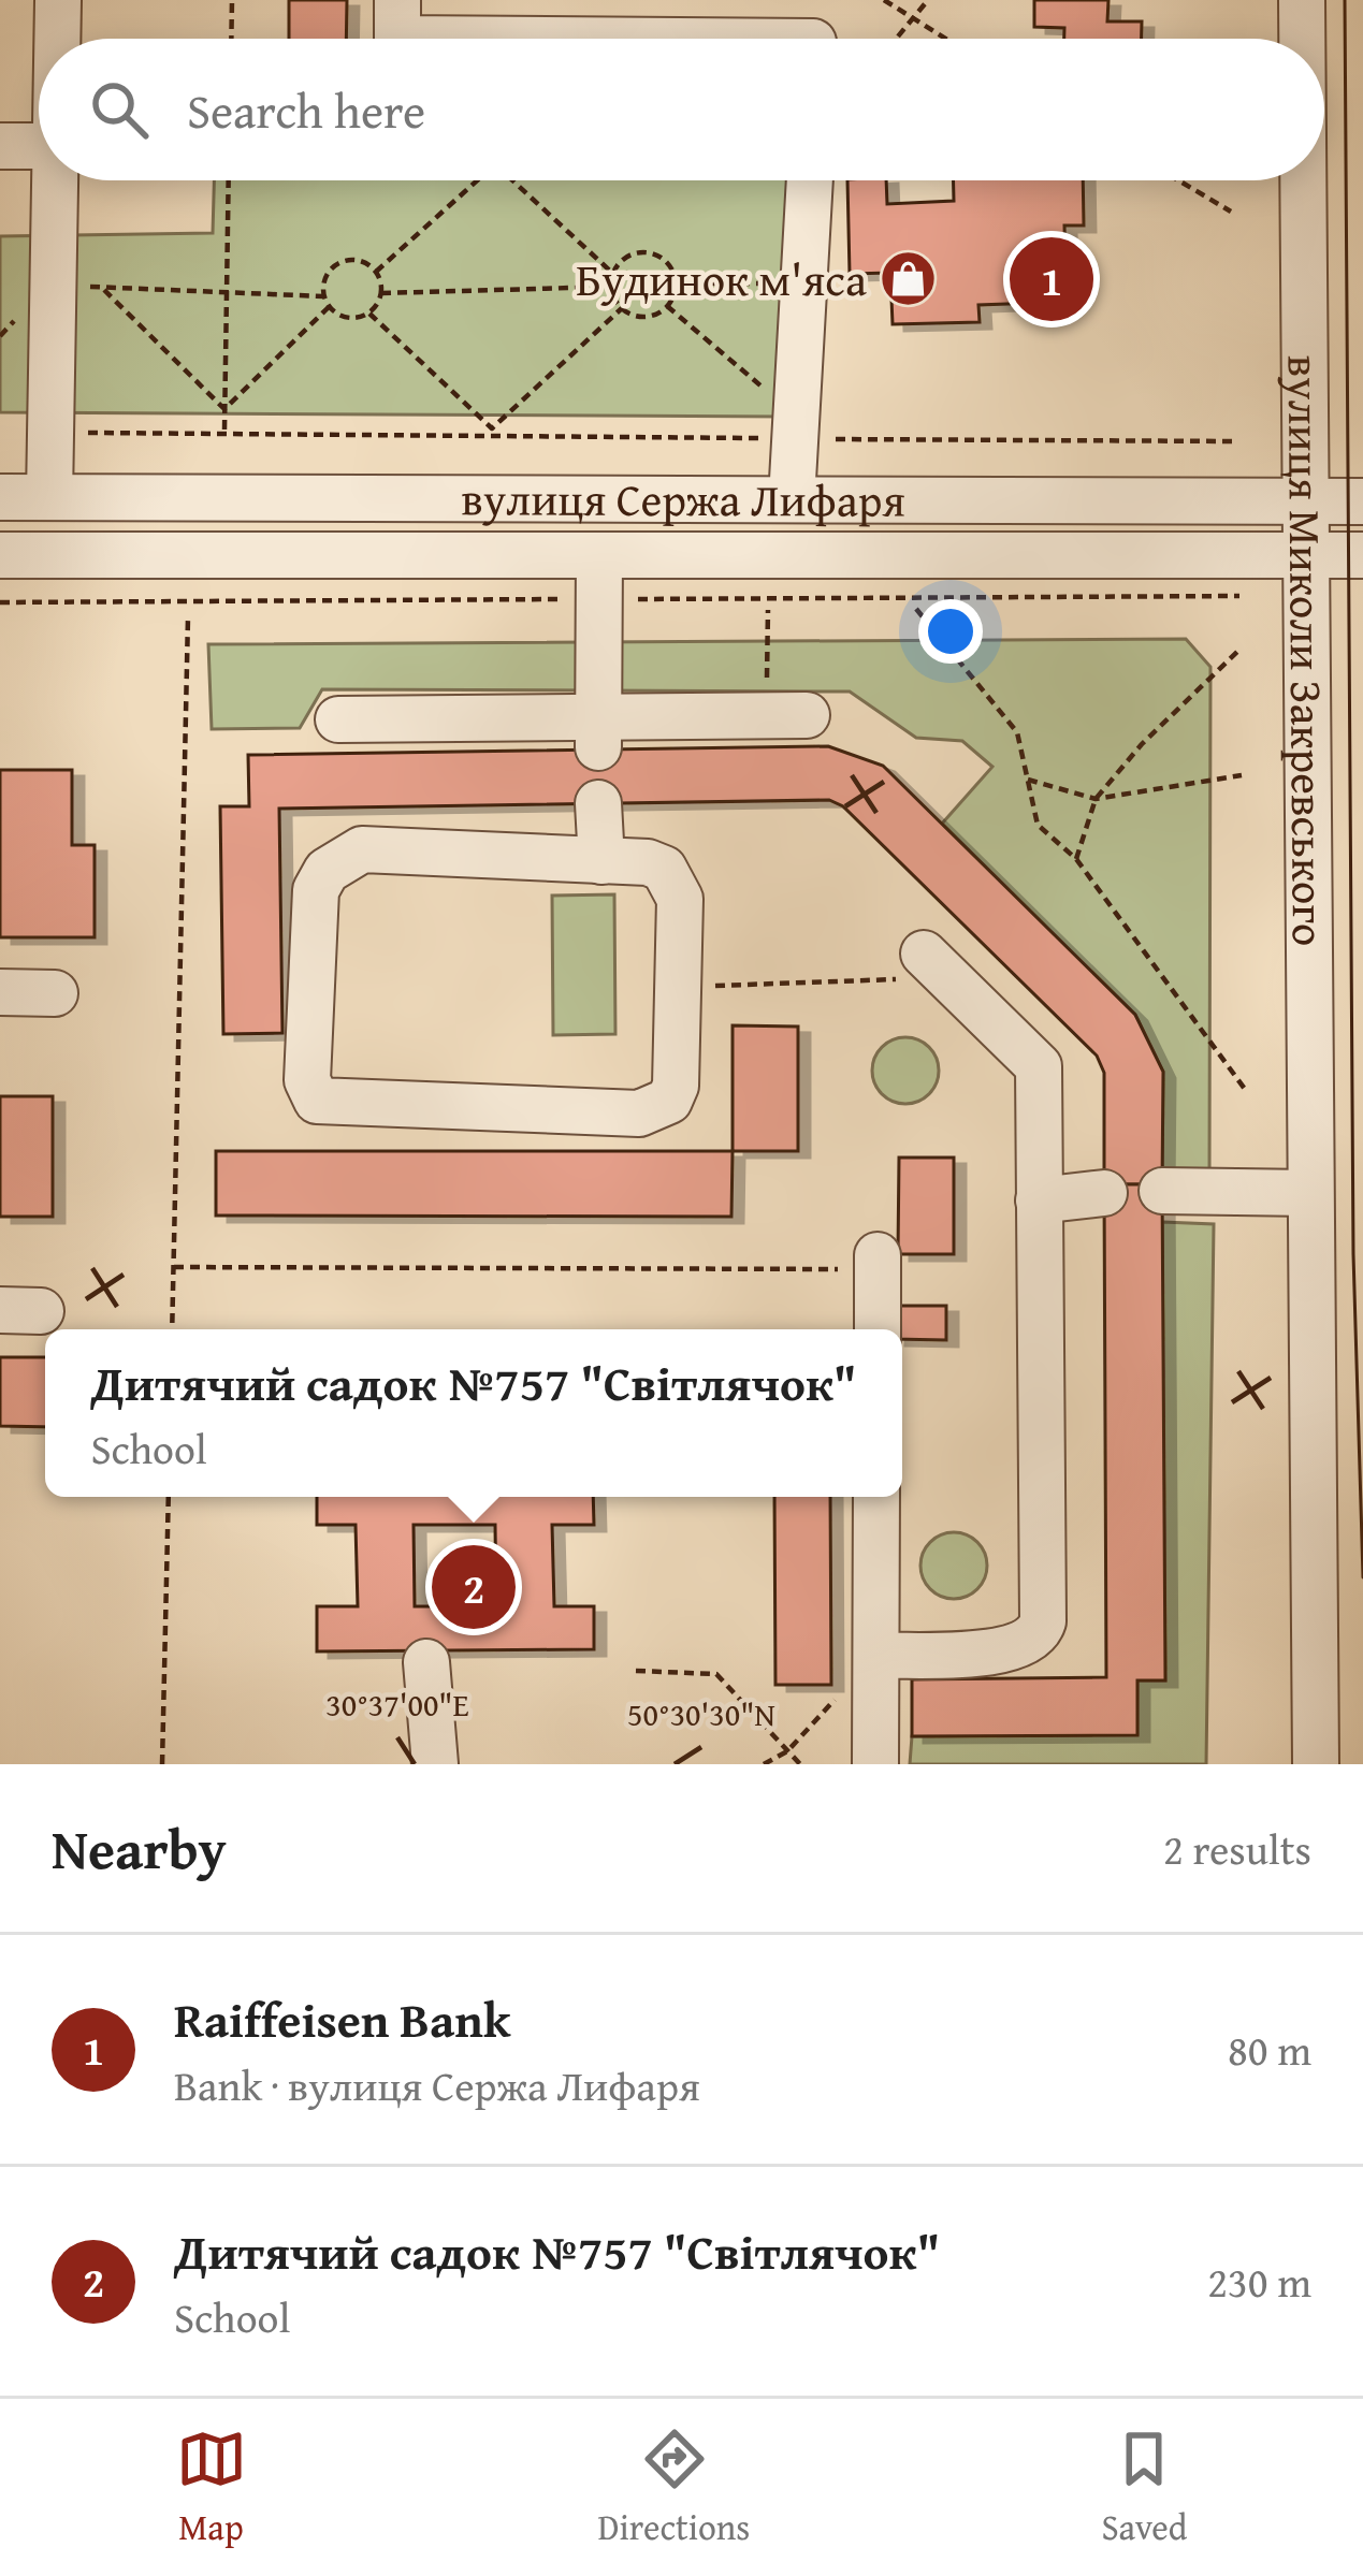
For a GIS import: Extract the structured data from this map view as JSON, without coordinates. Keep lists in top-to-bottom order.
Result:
{
  "streets": {
    "street": ["вулиця Сержа Лифаря", "вулиця Миколи Закревського"]
  },
  "crossings": [
    ["вулиця Сержа Лифаря", "вулиця Миколи Закревського"]
  ],
  "places": {
    "shop": ["Будинок м'яса"]
  },
  "page": {
    "search": "Search here",
    "pins": ["1", "2"],
    "popup": ["Дитячий садок №757 \"Світлячок\"", "School"],
    "heading": ["Nearby", "2 results"],
    "list": [
      {
        "mark": "1",
        "name": "Raiffeisen Bank",
        "note": "Bank · вулиця Сержа Лифаря",
        "value": "80 m"
      },
      {
        "mark": "2",
        "name": "Дитячий садок №757 \"Світлячок\"",
        "note": "School",
        "value": "230 m"
      }
    ],
    "nav": ["Map", "Directions", "Saved"]
  },
  "coordinates": ["30°37'00\"E", "50°30'30\"N"]
}
